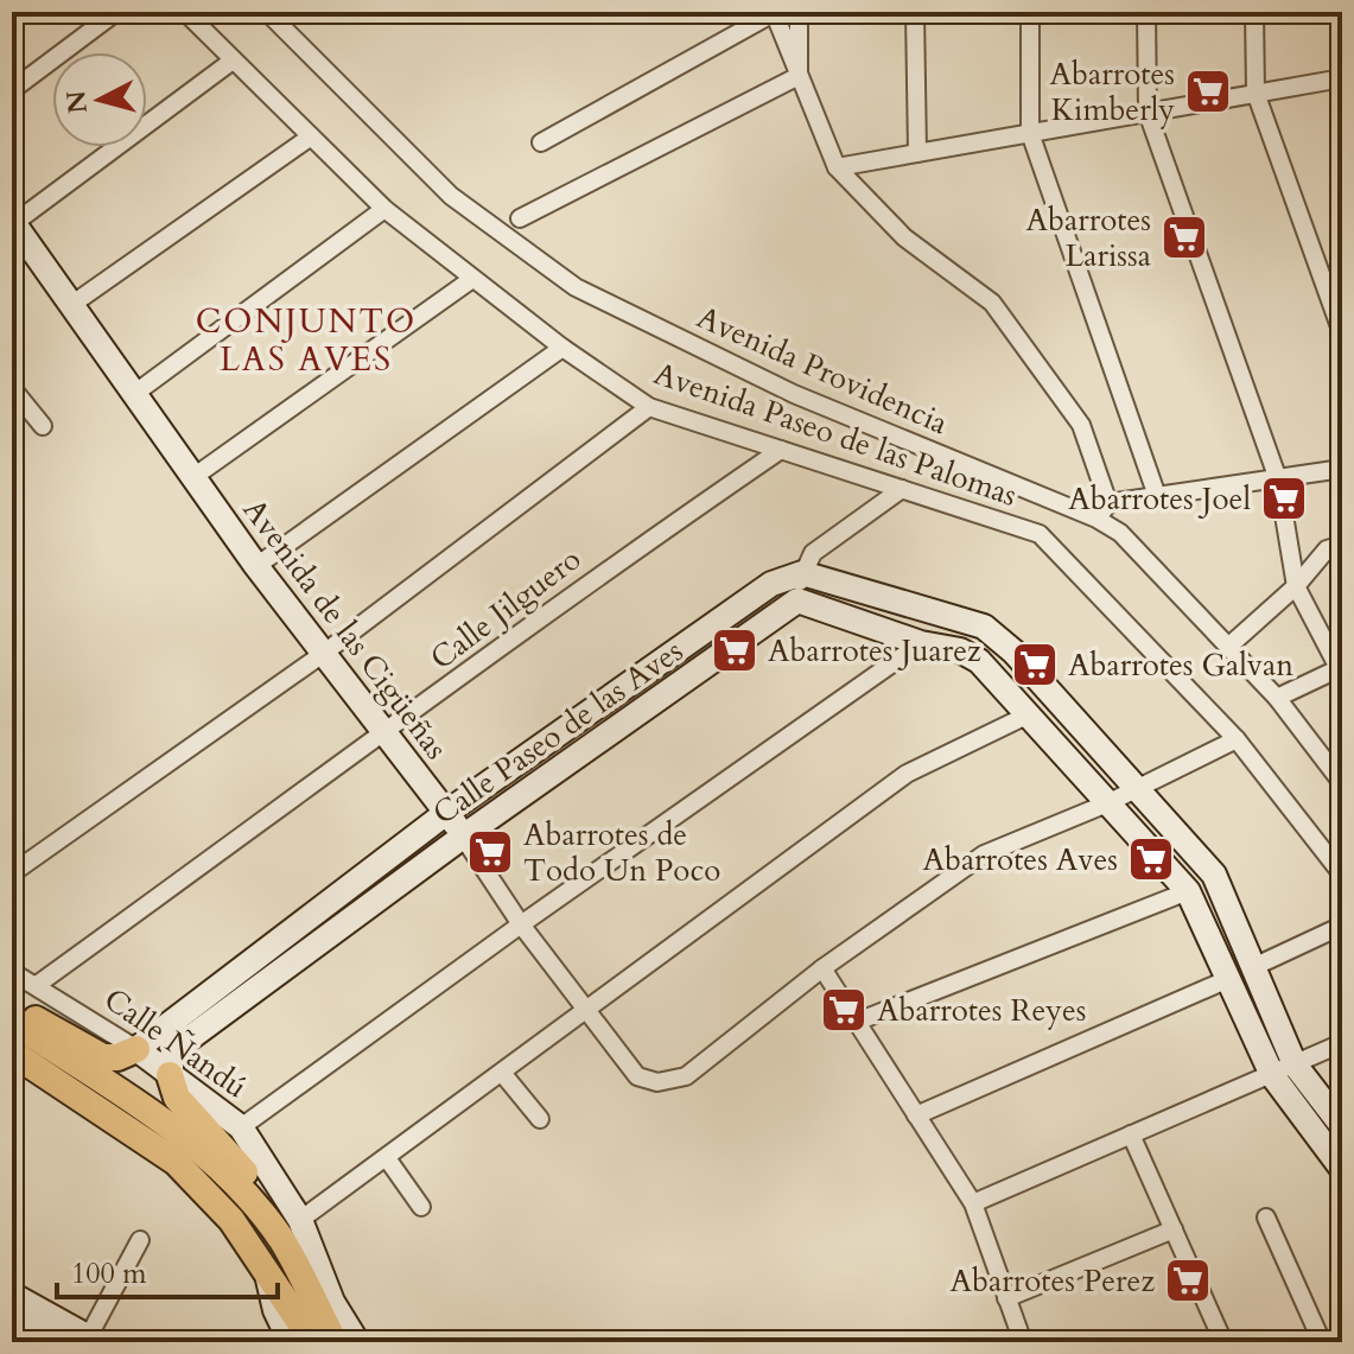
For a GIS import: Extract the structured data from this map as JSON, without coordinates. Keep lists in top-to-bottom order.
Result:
{
  "streets": {
    "street": [
      "Avenida Providencia",
      "Avenida Paseo de las Palomas",
      "Calle Jilguero",
      "Avenida de las Cigüeñas",
      "Calle Paseo de las Aves",
      "Calle Ñandú"
    ]
  },
  "crossings": [
    ["Avenida Paseo de las Palomas", "Calle Jilguero"],
    ["Avenida Paseo de las Palomas", "Calle Paseo de las Aves"],
    ["Calle Jilguero", "Avenida de las Cigüeñas"],
    ["Calle Jilguero", "Calle Ñandú"],
    ["Avenida de las Cigüeñas", "Calle Paseo de las Aves"],
    ["Calle Paseo de las Aves", "Calle Ñandú"]
  ],
  "districts": ["CONJUNTO LAS AVES"],
  "places": {
    "supermarket": [
      "Abarrotes Kimberly",
      "Abarrotes Larissa",
      "Abarrotes Joel",
      "Abarrotes Juarez",
      "Abarrotes Galvan",
      "Abarrotes de Todo Un Poco",
      "Abarrotes Aves",
      "Abarrotes Reyes",
      "Abarrotes Perez"
    ]
  },
  "scale_bar": "100 m",
  "north": "left"
}
